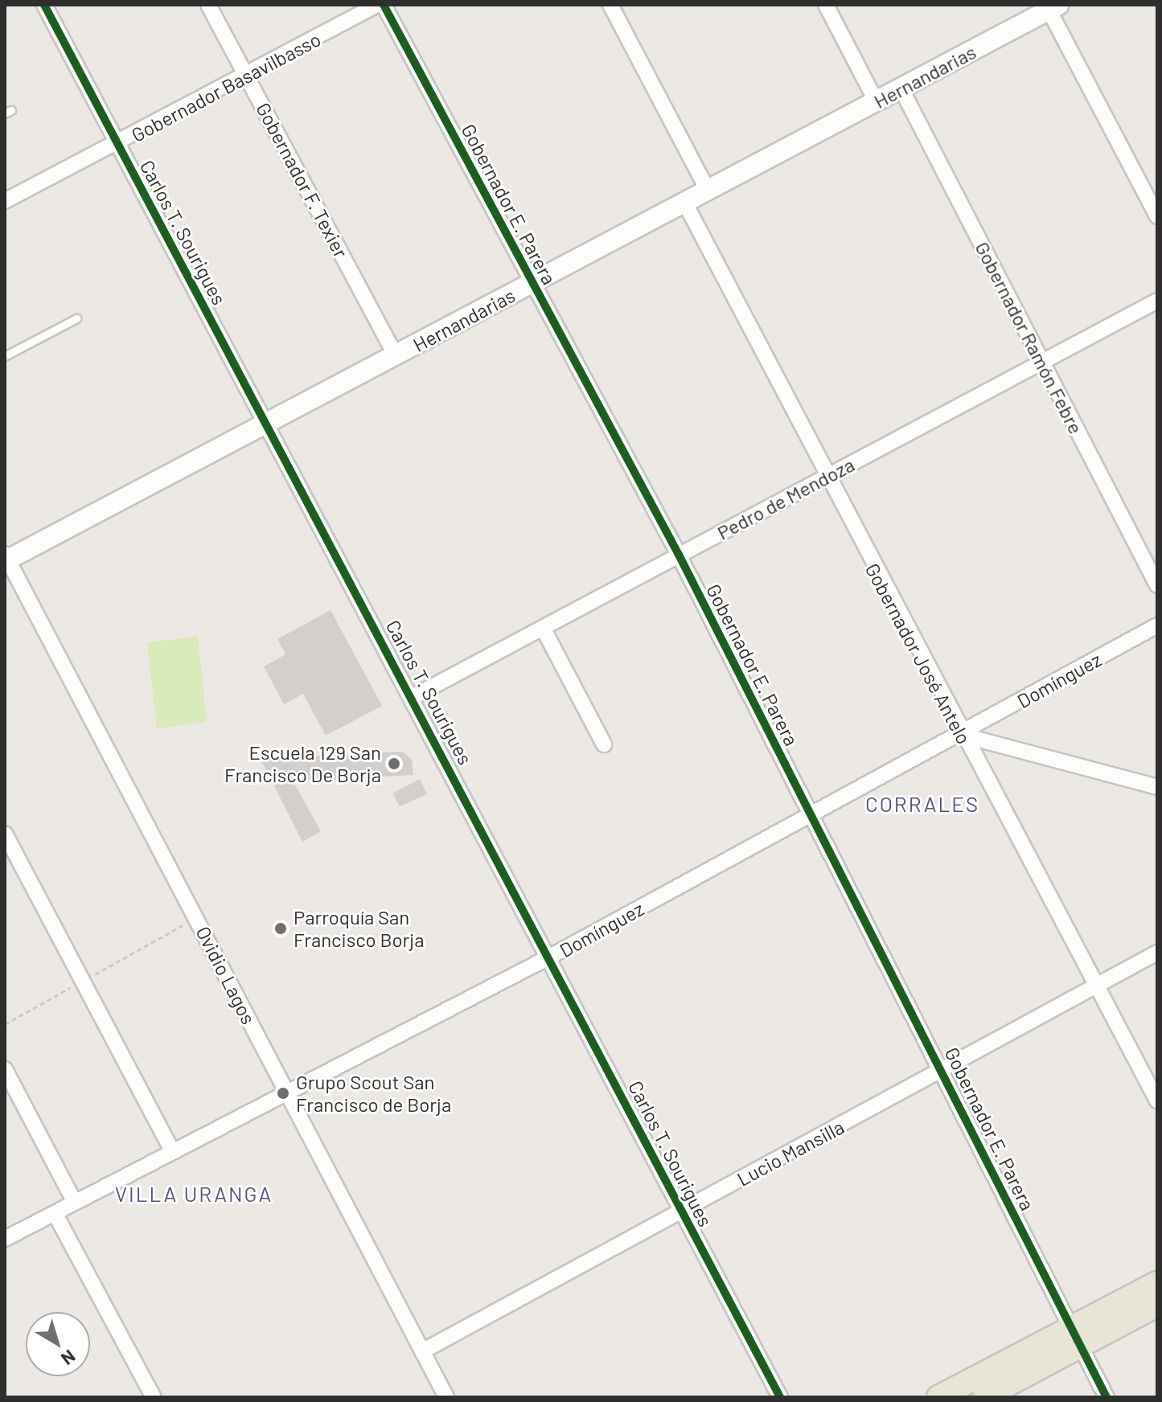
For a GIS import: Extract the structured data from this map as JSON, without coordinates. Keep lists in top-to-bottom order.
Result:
{
  "streets": {
    "street": [
      "Hernandarias",
      "Gobernador Basavilbasso",
      "Gobernador F. Texier",
      "Gobernador E. Parera",
      "Carlos T. Sourigues",
      "Gobernador Ramón Febre",
      "Pedro de Mendoza",
      "Gobernador José Antelo",
      "Domínguez",
      "Ovidio Lagos",
      "Lucio Mansilla"
    ]
  },
  "crossings": [
    ["Hernandarias", "Gobernador F. Texier"],
    ["Hernandarias", "Gobernador E. Parera"],
    ["Hernandarias", "Carlos T. Sourigues"],
    ["Hernandarias", "Gobernador Ramón Febre"],
    ["Hernandarias", "Gobernador José Antelo"],
    ["Hernandarias", "Ovidio Lagos"],
    ["Gobernador Basavilbasso", "Gobernador F. Texier"],
    ["Gobernador Basavilbasso", "Carlos T. Sourigues"],
    ["Gobernador E. Parera", "Pedro de Mendoza"],
    ["Gobernador E. Parera", "Domínguez"],
    ["Gobernador E. Parera", "Lucio Mansilla"],
    ["Carlos T. Sourigues", "Pedro de Mendoza"],
    ["Carlos T. Sourigues", "Domínguez"],
    ["Carlos T. Sourigues", "Lucio Mansilla"],
    ["Gobernador Ramón Febre", "Pedro de Mendoza"],
    ["Pedro de Mendoza", "Gobernador José Antelo"],
    ["Gobernador José Antelo", "Domínguez"],
    ["Gobernador José Antelo", "Lucio Mansilla"],
    ["Domínguez", "Ovidio Lagos"],
    ["Ovidio Lagos", "Lucio Mansilla"]
  ],
  "districts": ["CORRALES", "VILLA URANGA"],
  "places": ["Escuela 129 San Francisco De Borja", "Parroquía San Francisco Borja", "Grupo Scout San Francisco de Borja"],
  "north": "bottom right"
}
